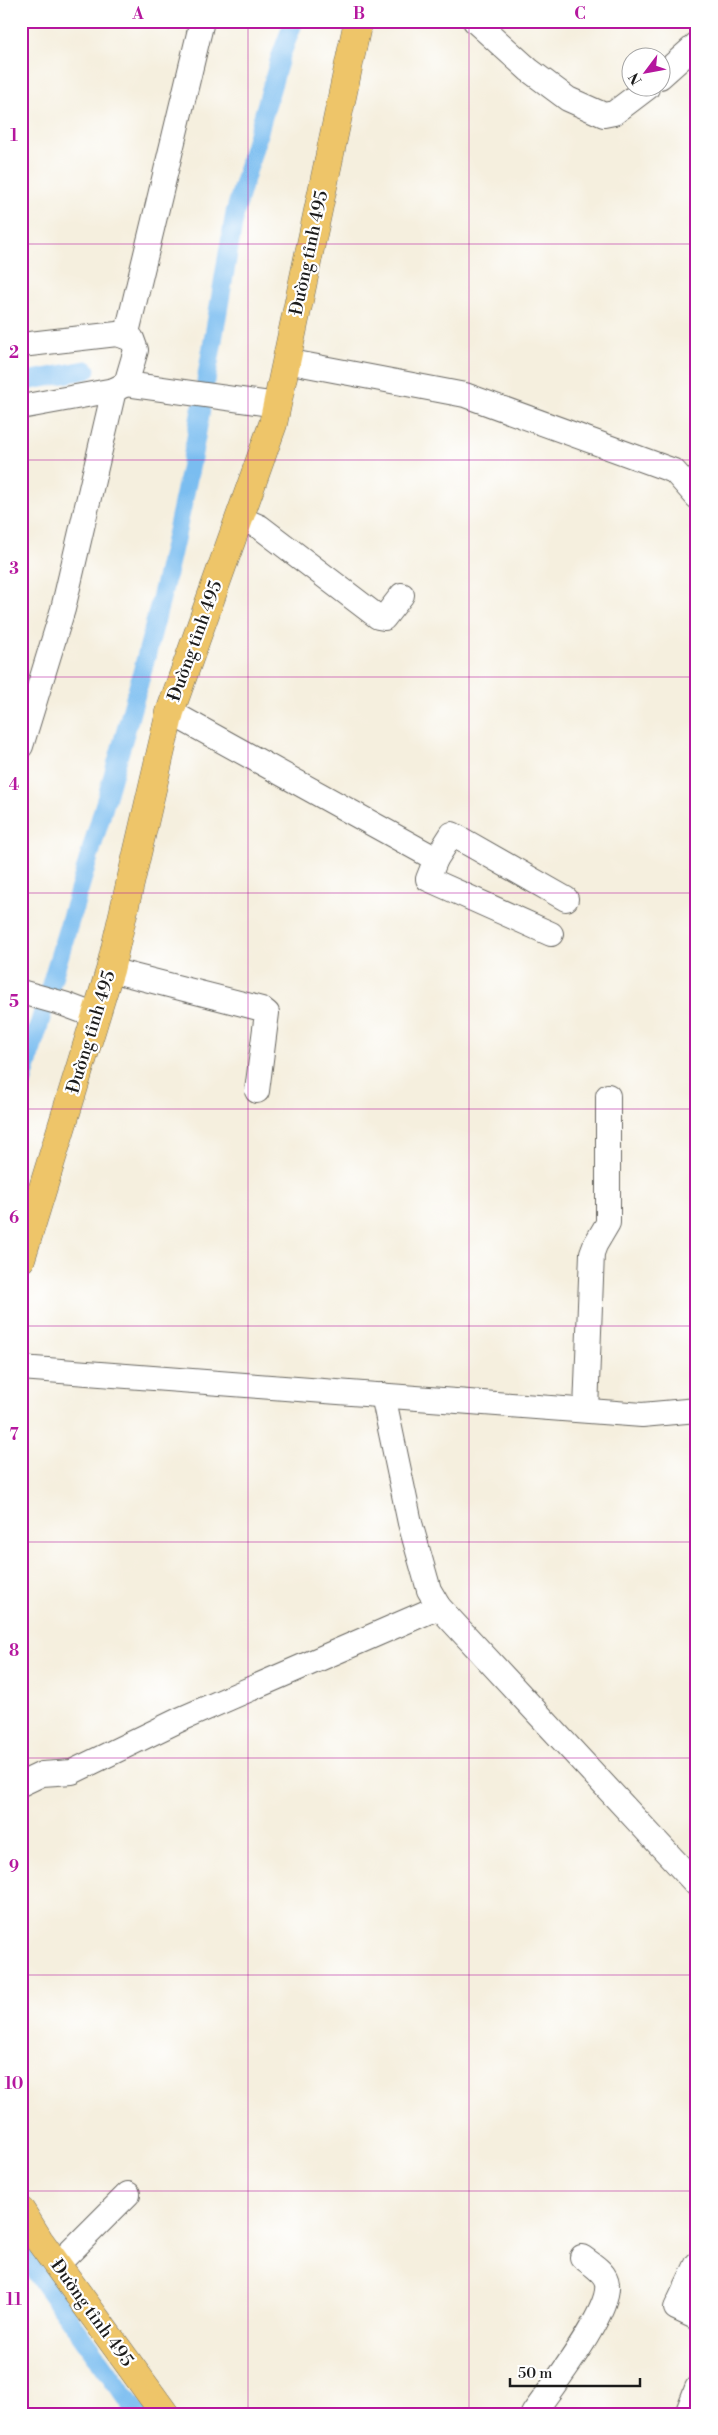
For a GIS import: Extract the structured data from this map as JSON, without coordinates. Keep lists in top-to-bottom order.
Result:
{
  "streets": {
    "main road": ["Đường tỉnh 495"]
  },
  "scale_bar": "50 m",
  "north": "bottom left",
  "grid": {
    "columns": ["A", "B", "C"],
    "rows": [
      "1",
      "2",
      "3",
      "4",
      "5",
      "6",
      "7",
      "8",
      "9",
      "10",
      "11"
    ]
  }
}
